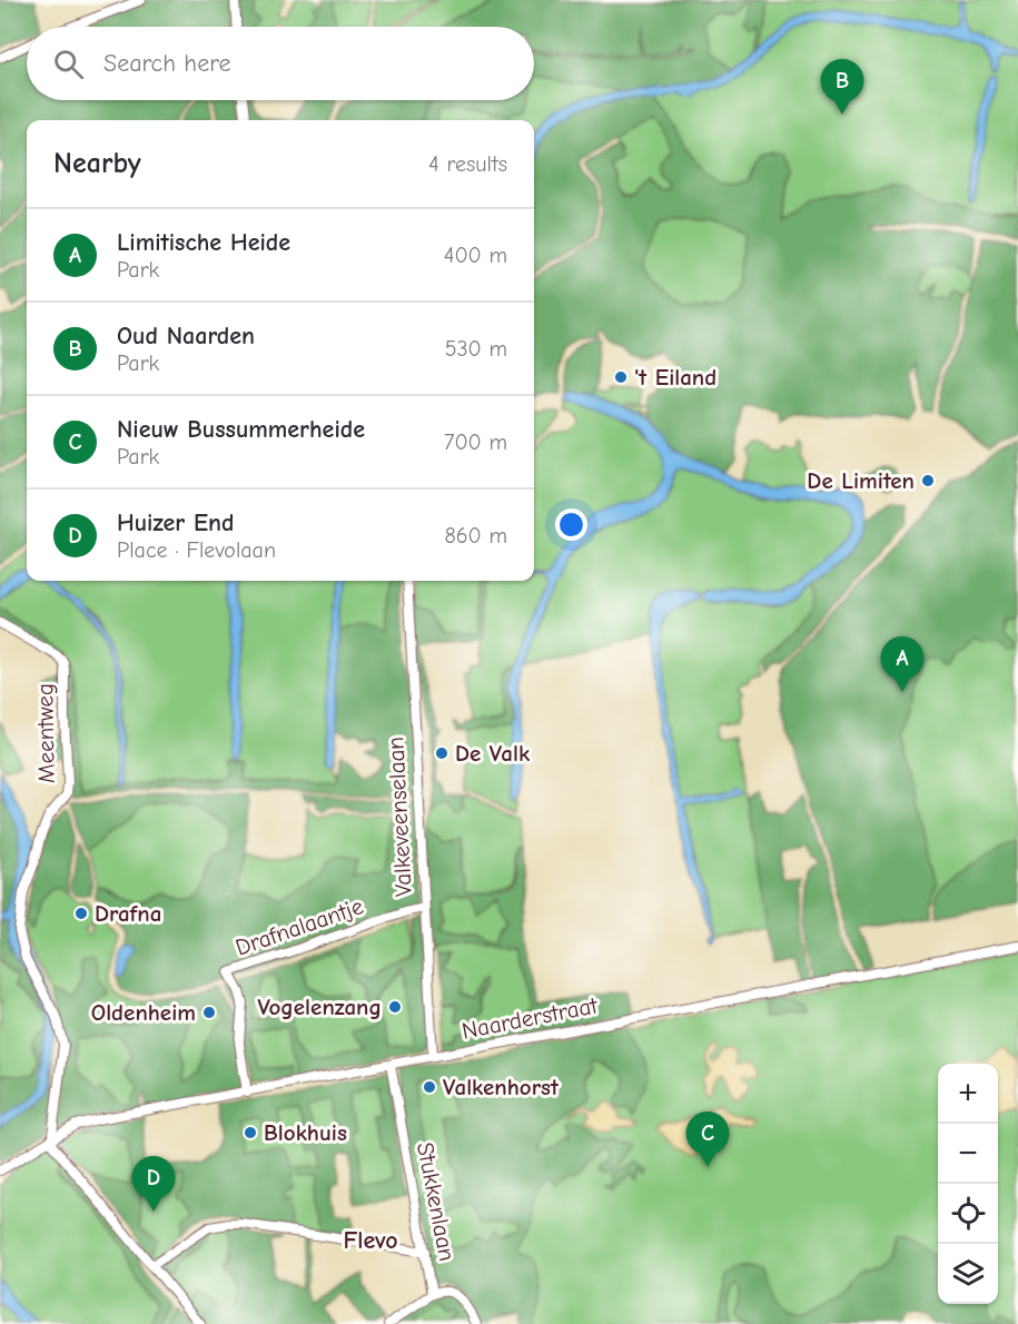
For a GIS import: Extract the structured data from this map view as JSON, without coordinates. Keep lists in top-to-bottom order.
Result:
{
  "streets": {
    "street": [
      "Meentweg",
      "Valkeveenselaan",
      "Drafnalaantje",
      "Naarderstraat",
      "Stukkenlaan"
    ]
  },
  "crossings": [
    ["Meentweg", "Naarderstraat"],
    ["Valkeveenselaan", "Drafnalaantje"],
    ["Valkeveenselaan", "Naarderstraat"],
    ["Drafnalaantje", "Naarderstraat"],
    ["Naarderstraat", "Stukkenlaan"]
  ],
  "districts": ["Flevo"],
  "places": [
    "'t Eiland",
    "De Limiten",
    "De Valk",
    "Drafna",
    "Vogelenzang",
    "Oldenheim",
    "Valkenhorst",
    "Blokhuis"
  ],
  "page": {
    "search": "Search here",
    "pins": [
      "B",
      "A",
      "C",
      "D"
    ],
    "heading": ["Nearby", "4 results"],
    "list": [
      {
        "mark": "A",
        "name": "Limitische Heide",
        "note": "Park",
        "value": "400 m"
      },
      {
        "mark": "B",
        "name": "Oud Naarden",
        "note": "Park",
        "value": "530 m"
      },
      {
        "mark": "C",
        "name": "Nieuw Bussummerheide",
        "note": "Park",
        "value": "700 m"
      },
      {
        "mark": "D",
        "name": "Huizer End",
        "note": "Place · Flevolaan",
        "value": "860 m"
      }
    ],
    "map_buttons": ["+", "−"]
  }
}
